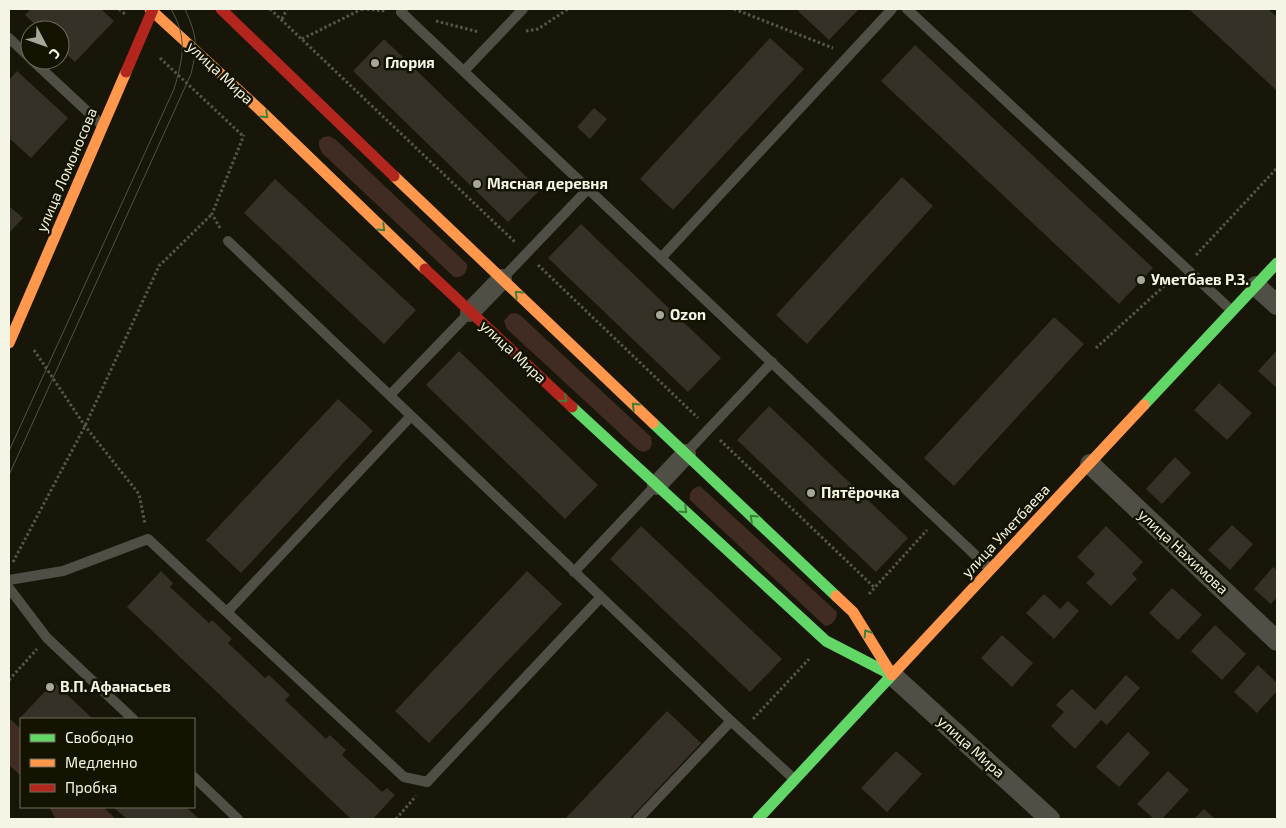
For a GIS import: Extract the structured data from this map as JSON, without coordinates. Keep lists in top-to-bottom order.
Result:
{
  "streets": {
    "main road": ["улица Мира", "улица Ломоносова", "улица Уметбаева"],
    "street": ["улица Нахимова"]
  },
  "crossings": [
    ["улица Мира", "улица Ломоносова"],
    ["улица Мира", "улица Уметбаева"],
    ["улица Уметбаева", "улица Нахимова"]
  ],
  "places": [
    "Глория",
    "Мясная деревня",
    "Уметбаев Р.З.",
    "Ozon",
    "Пятёрочка",
    "В.П. Афанасьев"
  ],
  "legend": ["Свободно", "Медленно", "Пробка"],
  "north": "bottom right"
}
